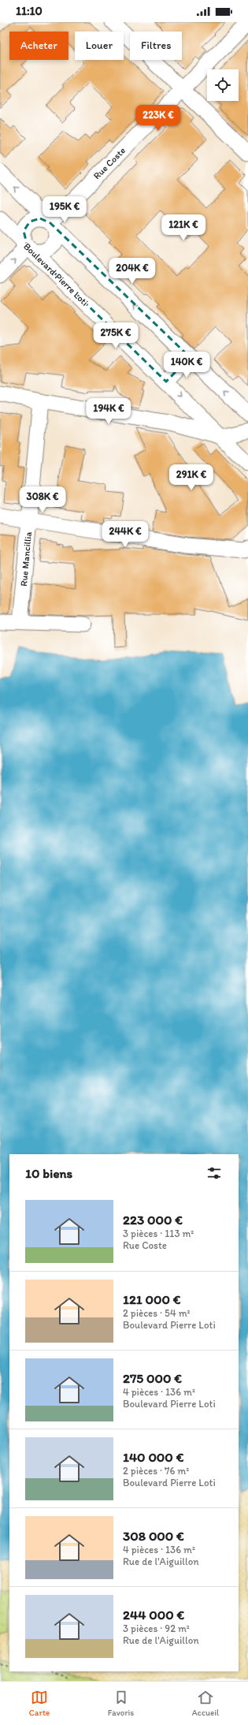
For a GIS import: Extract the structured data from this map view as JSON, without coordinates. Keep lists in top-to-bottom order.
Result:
{
  "streets": {
    "street": ["Rue Coste", "Boulevard Pierre Loti", "Rue Mancillia"]
  },
  "crossings": [
    ["Rue Coste", "Boulevard Pierre Loti"]
  ],
  "page": {
    "status": "11:10",
    "chip": ["Acheter", "Louer", "Filtres"],
    "price": [
      "223K €",
      "195K €",
      "121K €",
      "204K €",
      "275K €",
      "140K €",
      "194K €",
      "291K €",
      "308K €",
      "244K €"
    ],
    "heading": "10 biens",
    "list": [
      {
        "name": "223 000 €",
        "note": "3 pièces · 113 m² · Rue Coste"
      },
      {
        "name": "121 000 €",
        "note": "2 pièces · 54 m² · Boulevard Pierre Loti"
      },
      {
        "name": "275 000 €",
        "note": "4 pièces · 136 m² · Boulevard Pierre Loti"
      },
      {
        "name": "140 000 €",
        "note": "2 pièces · 76 m² · Boulevard Pierre Loti"
      },
      {
        "name": "308 000 €",
        "note": "4 pièces · 136 m² · Rue de l'Aiguillon"
      },
      {
        "name": "244 000 €",
        "note": "3 pièces · 92 m² · Rue de l'Aiguillon"
      }
    ],
    "tabs": ["Carte", "Favoris", "Accueil"]
  }
}
